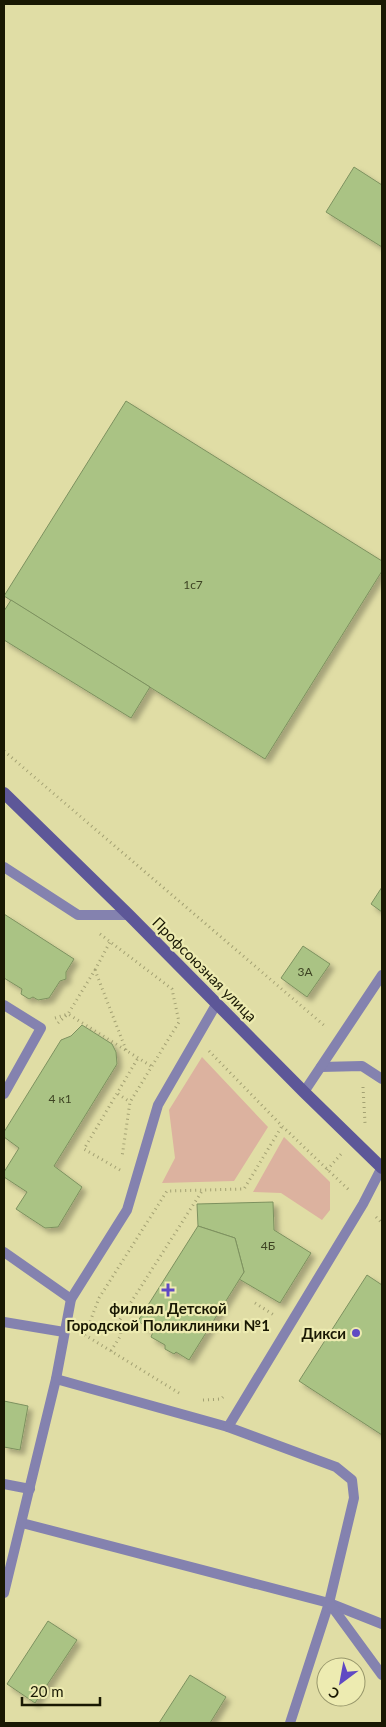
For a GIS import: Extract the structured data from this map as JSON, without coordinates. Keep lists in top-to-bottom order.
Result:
{
  "streets": {
    "main road": ["Профсоюзная улица"]
  },
  "places": {
    "health": ["филиал Детской Городской Поликлиники №1"],
    "other": ["Дикси"]
  },
  "house_numbers": [
    "1с7",
    "3А",
    "4 к1",
    "4Б"
  ],
  "scale_bar": "20 m",
  "north": "bottom left"
}
